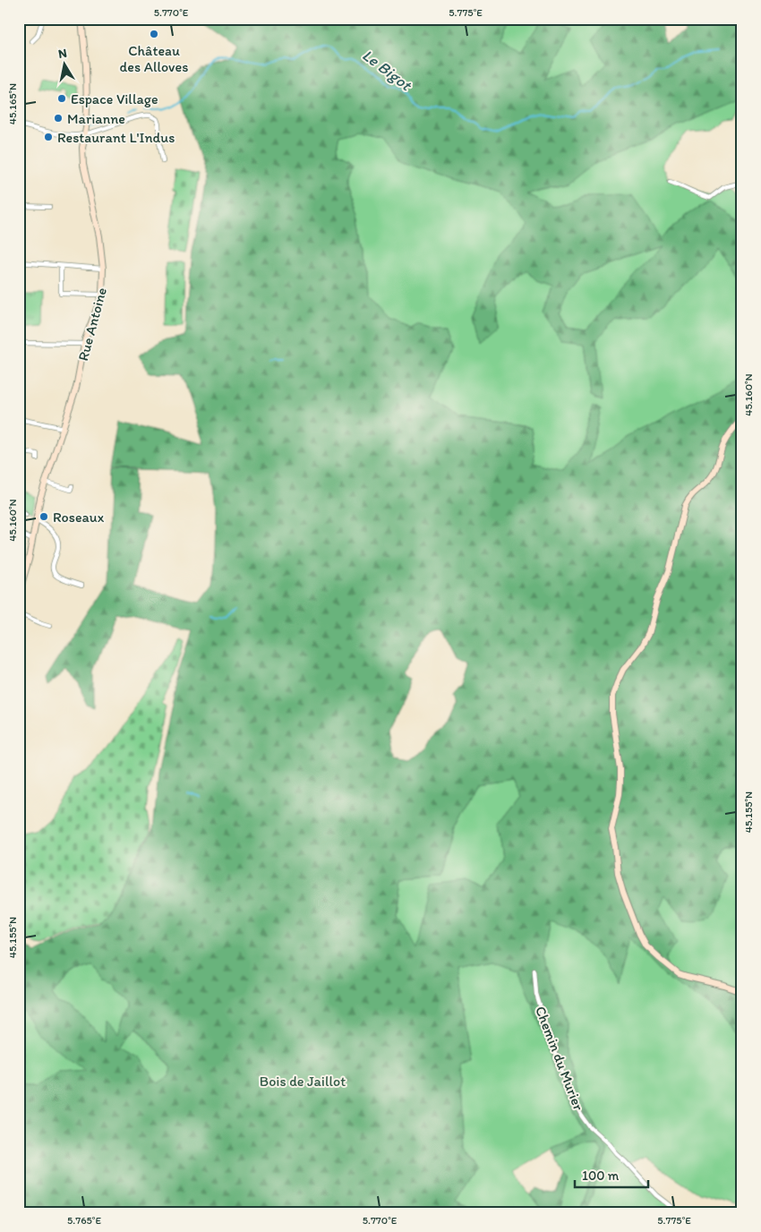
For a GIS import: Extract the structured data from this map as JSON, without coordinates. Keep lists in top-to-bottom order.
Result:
{
  "streets": {
    "street": ["Rue Antoine", "Chemin du Murier"]
  },
  "water": ["Le Bigot"],
  "parks": ["Bois de Jaillot"],
  "places": [
    "Château des Alloves",
    "Espace Village",
    "Marianne",
    "Restaurant L'Indus",
    "Roseaux"
  ],
  "scale_bar": "100 m",
  "north": "top",
  "coordinates": [
    "5.770°E",
    "5.775°E",
    "45.165°N",
    "45.160°N",
    "45.155°N",
    "5.765°E"
  ]
}
